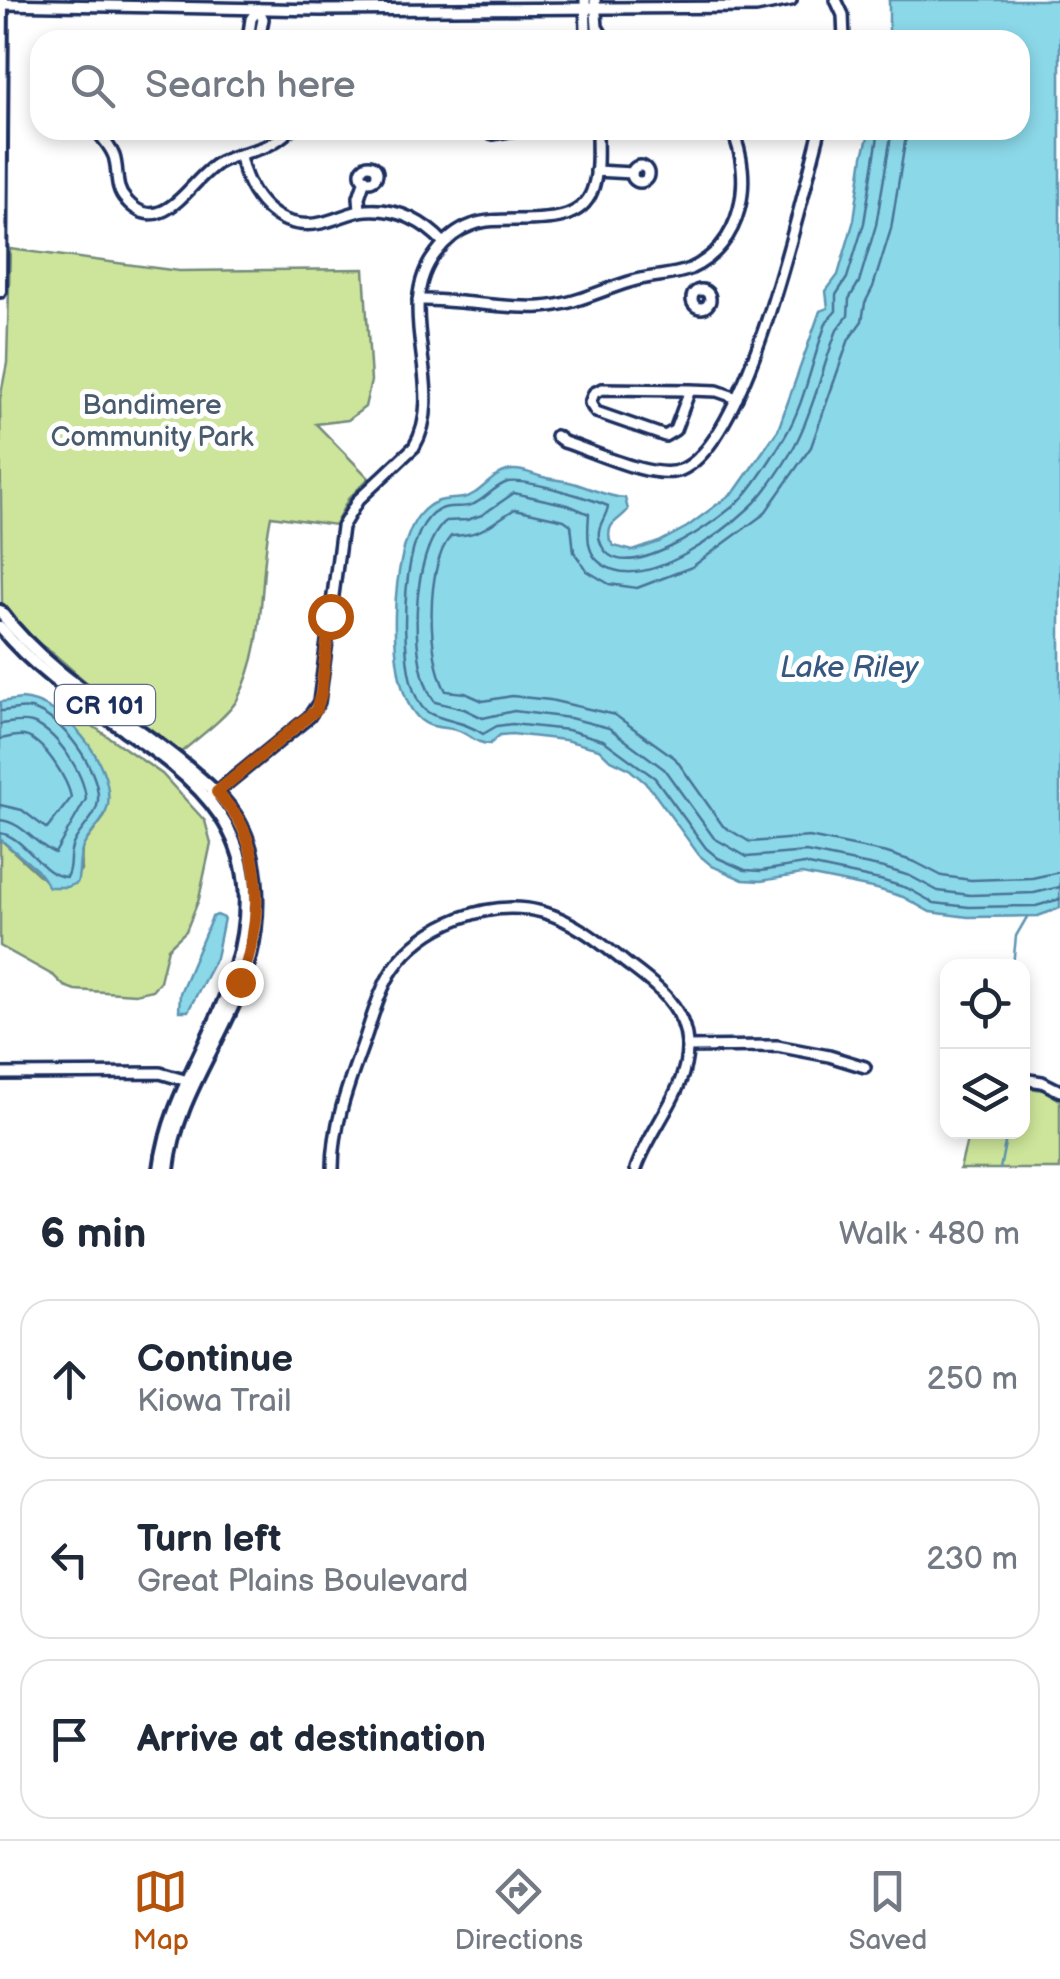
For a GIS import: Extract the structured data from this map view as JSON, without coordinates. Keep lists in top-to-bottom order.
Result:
{
  "streets": {
    "main road": ["CR 101"]
  },
  "water": ["Lake Riley"],
  "parks": ["Bandimere Community Park"],
  "page": {
    "search": "Search here",
    "heading": ["6 min", "Walk · 480 m"],
    "list": [
      ["Continue", "Kiowa Trail", "250 m"],
      ["Turn left", "Great Plains Boulevard", "230 m"],
      "Arrive at destination"
    ],
    "nav": ["Map", "Directions", "Saved"]
  }
}
